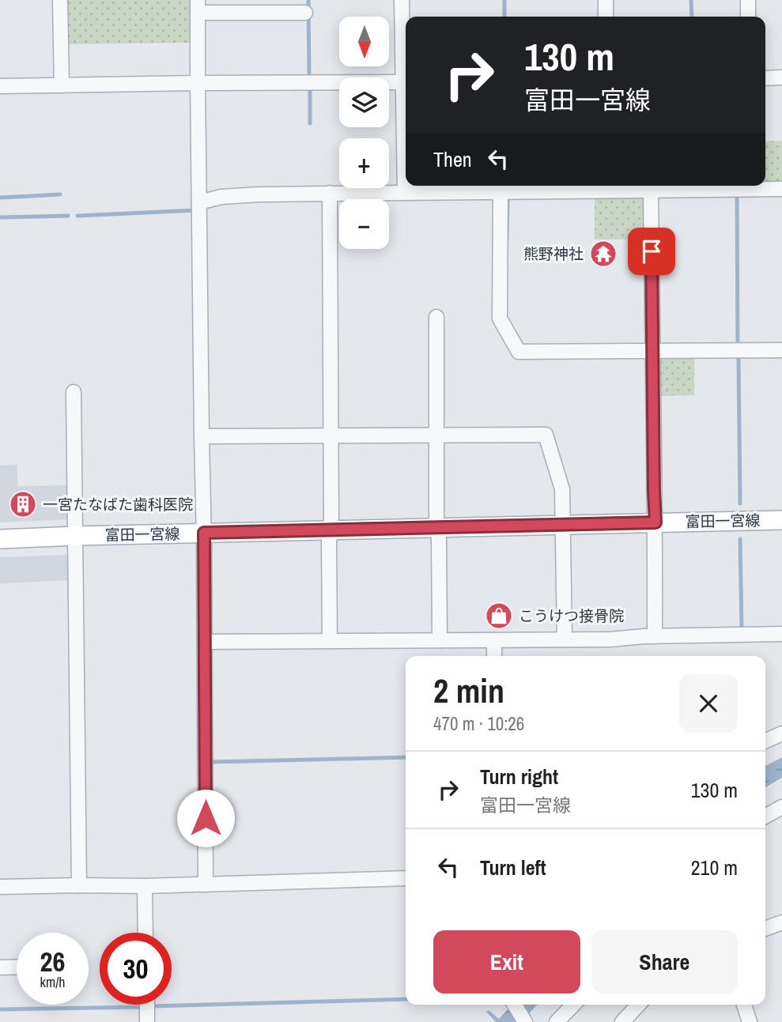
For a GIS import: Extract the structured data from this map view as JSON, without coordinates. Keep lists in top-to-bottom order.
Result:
{
  "streets": {
    "main road": ["富田一宮線"]
  },
  "places": {
    "temple": ["熊野神社"],
    "building": ["一宮たなばた歯科医院"],
    "shop": ["こうけつ接骨院"]
  },
  "north": "bottom",
  "page": {
    "map_buttons": ["+", "−"],
    "turn": ["130 m", "富田一宮線"],
    "then": "Then",
    "heading": ["2 min", "470 m · 10:26"],
    "list": [
      {
        "name": "Turn right",
        "note": "富田一宮線",
        "value": "130 m"
      },
      {
        "name": "Turn left",
        "value": "210 m"
      }
    ],
    "buttons": ["Exit", "Share"],
    "speed": "26 km/h",
    "limit": "30"
  }
}
